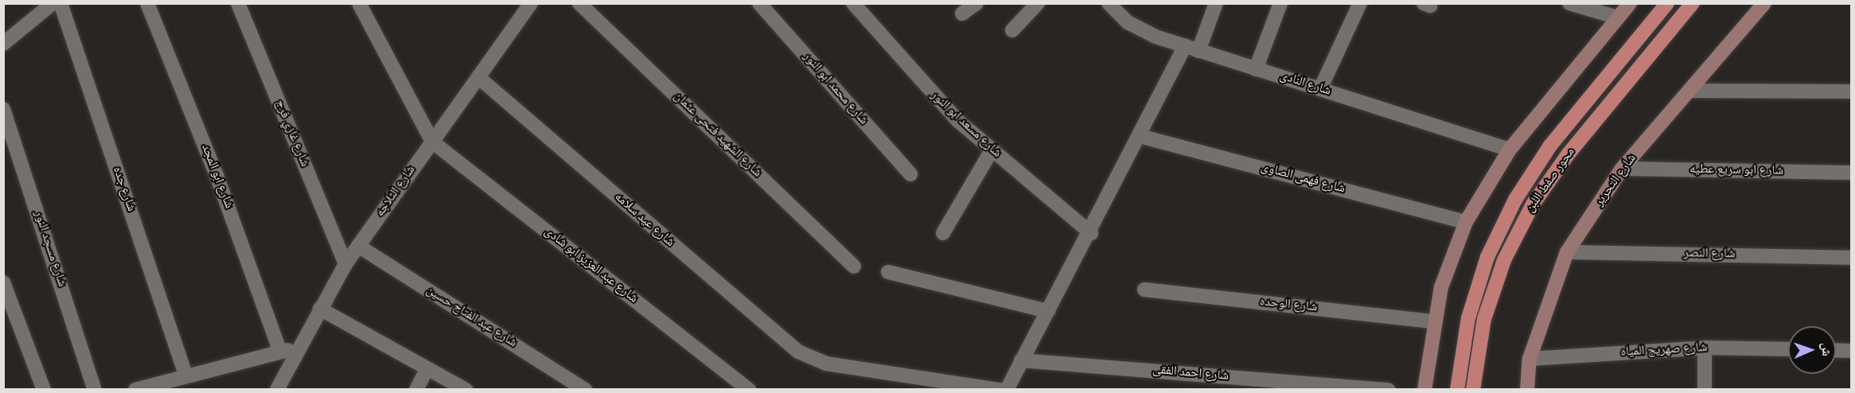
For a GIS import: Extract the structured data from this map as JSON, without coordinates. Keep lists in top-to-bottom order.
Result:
{
  "streets": {
    "main road": ["محور صفط اللبن"],
    "street": [
      "شارع النادى",
      "شارع محمد ابو النور",
      "شارع مسعد ابو النور",
      "شارع غازي فرج",
      "شارع الشهيد فتحى عثمان",
      "شارع ابو سريع عطيه",
      "شارع ابو المجد",
      "شارع فهمى الصاوى",
      "شارع التحرير",
      "شارع جده",
      "شارع الثلاجه",
      "شارع عيد سلامه",
      "شارع مسجد النور",
      "شارع النصر",
      "شارع عبد العزيز ابو شادى",
      "شارع الوحده",
      "شارع عبد الفتاح حسين",
      "شارع صهريج المياه",
      "شارع احمد الفقى"
    ]
  },
  "crossings": [
    ["شارع غازي فرج", "شارع الثلاجه"],
    ["شارع ابو سريع عطيه", "شارع التحرير"],
    ["شارع التحرير", "شارع النصر"],
    ["شارع التحرير", "شارع صهريج المياه"],
    ["شارع الثلاجه", "شارع عيد سلامه"],
    ["شارع الثلاجه", "شارع عبد العزيز ابو شادى"],
    ["شارع الثلاجه", "شارع عبد الفتاح حسين"]
  ],
  "north": "right"
}
